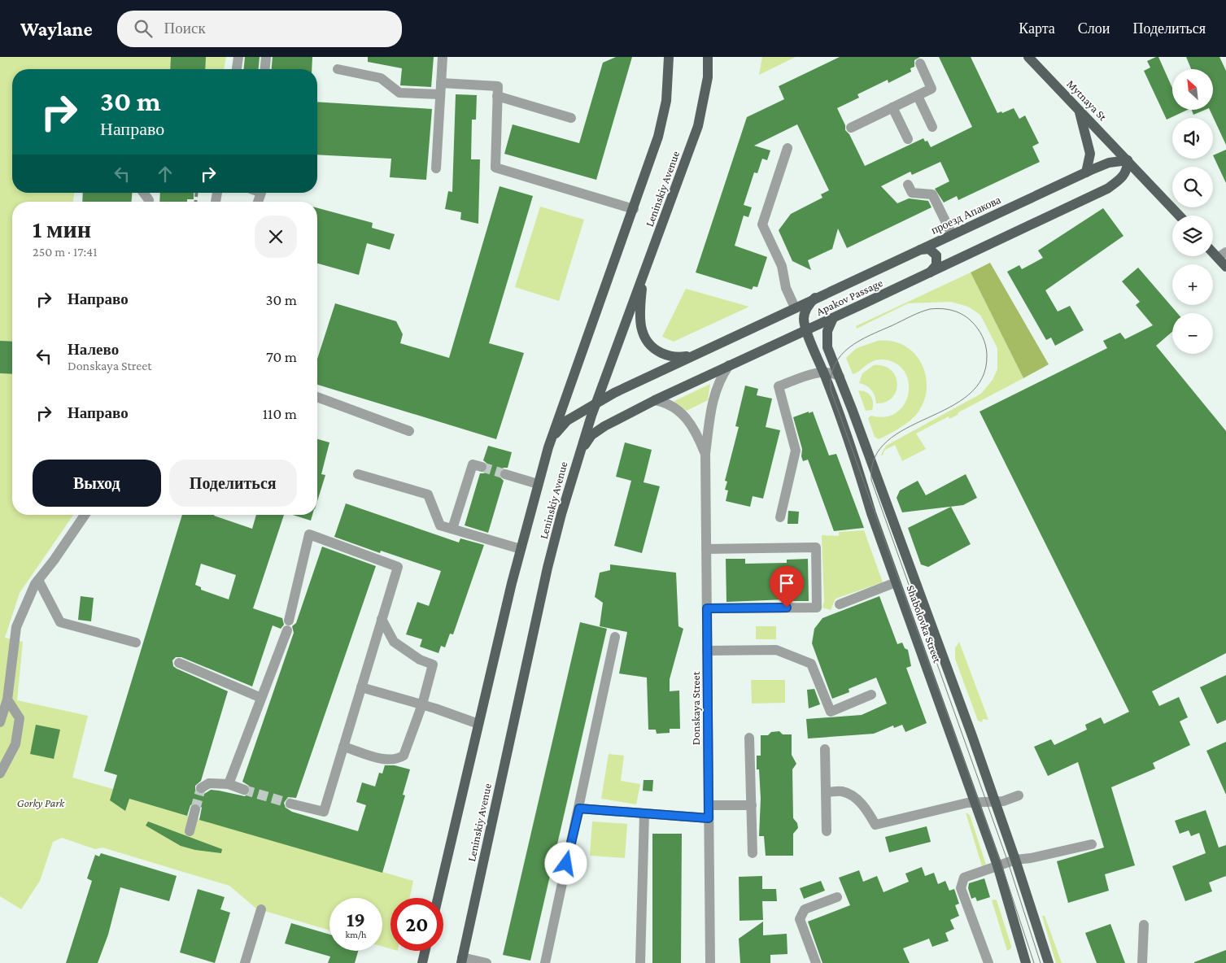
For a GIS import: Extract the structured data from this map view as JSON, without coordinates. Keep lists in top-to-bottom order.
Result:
{
  "streets": {
    "main road": [
      "Mytnaya St",
      "Leninskiy Avenue",
      "проезд Апакова",
      "Apakov Passage",
      "Shabolovka Street"
    ],
    "street": ["Donskaya Street"]
  },
  "crossings": [
    ["Mytnaya St", "проезд Апакова"],
    ["Mytnaya St", "Apakov Passage"],
    ["Leninskiy Avenue", "Apakov Passage"],
    ["проезд Апакова", "Apakov Passage"],
    ["проезд Апакова", "Shabolovka Street"],
    ["Apakov Passage", "Shabolovka Street"],
    ["Apakov Passage", "Donskaya Street"]
  ],
  "parks": ["Gorky Park"],
  "north": "top left",
  "page": {
    "header": "Waylane",
    "search": "Поиск",
    "nav": ["Карта", "Слои", "Поделиться"],
    "map_buttons": ["+", "−"],
    "turn": ["30 m", "Направо"],
    "heading": ["1 мин", "250 m · 17:41"],
    "list": [
      {
        "name": "Направо",
        "value": "30 m"
      },
      {
        "name": "Налево",
        "note": "Donskaya Street",
        "value": "70 m"
      },
      {
        "name": "Направо",
        "value": "110 m"
      }
    ],
    "buttons": ["Выход", "Поделиться"],
    "speed": "19 km/h",
    "limit": "20"
  }
}
